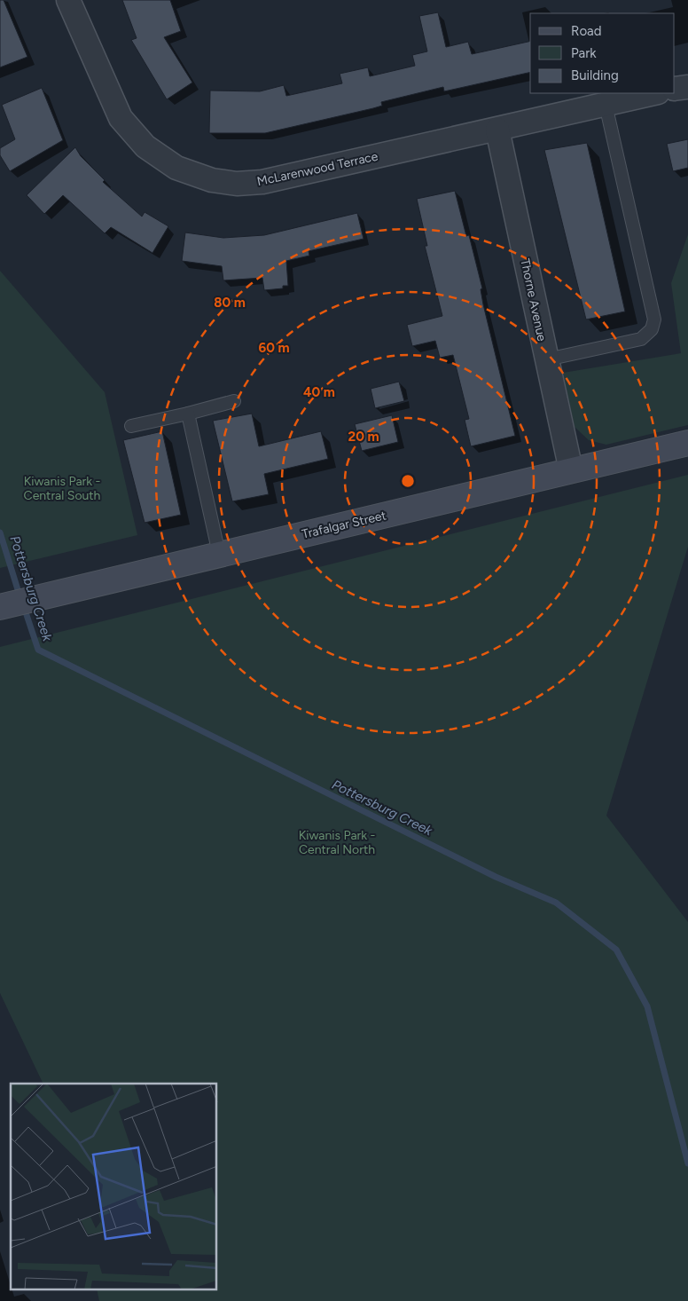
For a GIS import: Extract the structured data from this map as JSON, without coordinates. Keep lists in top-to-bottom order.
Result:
{
  "streets": {
    "main road": ["Trafalgar Street"],
    "street": ["McLarenwood Terrace", "Thorne Avenue"]
  },
  "crossings": [
    ["McLarenwood Terrace", "Thorne Avenue"],
    ["Thorne Avenue", "Trafalgar Street"]
  ],
  "water": ["Pottersburg Creek"],
  "parks": ["Kiwanis Park - Central South", "Kiwanis Park - Central North"],
  "legend": ["Road", "Park", "Building"],
  "rings": [
    "80 m",
    "60 m",
    "40 m",
    "20 m"
  ]
}
